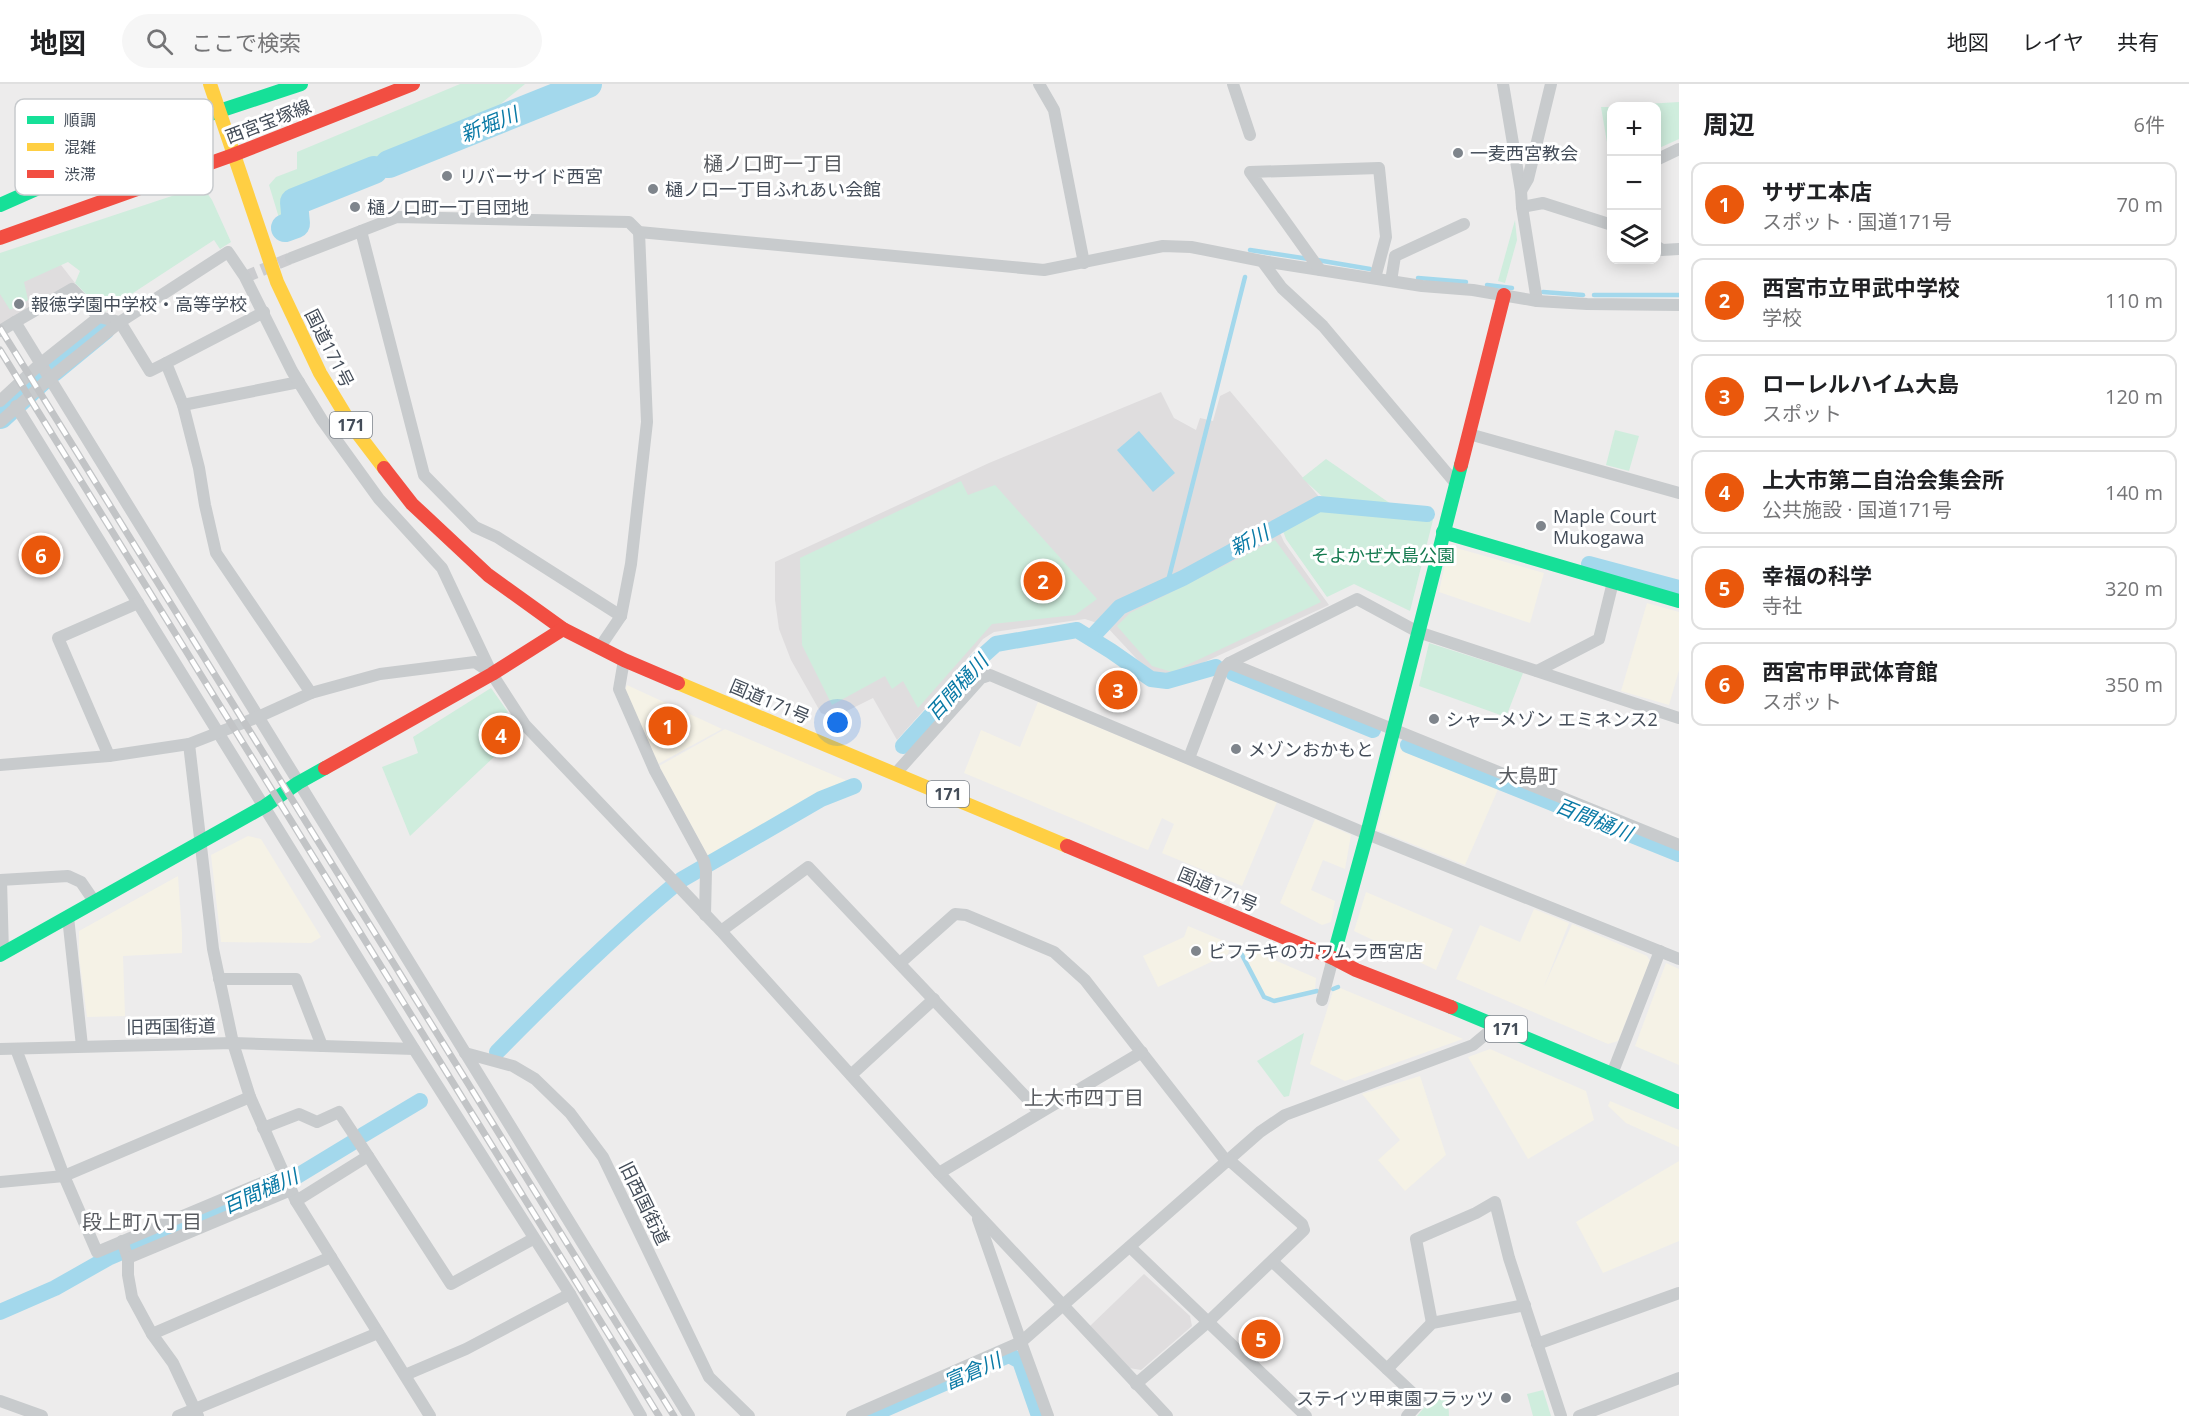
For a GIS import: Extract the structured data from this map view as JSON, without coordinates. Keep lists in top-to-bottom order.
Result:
{
  "streets": {
    "main road": ["西宮宝塚線", "国道171号", "171"],
    "street": ["旧西国街道"]
  },
  "crossings": [
    ["西宮宝塚線", "国道171号"]
  ],
  "districts": [
    "樋ノ口町一丁目",
    "大島町",
    "上大市四丁目",
    "段上町八丁目"
  ],
  "water": [
    "新堀川",
    "新川",
    "百間樋川",
    "富倉川"
  ],
  "parks": ["そよかぜ大島公園"],
  "places": [
    "一麦西宮教会",
    "リバーサイド西宮",
    "樋ノ口一丁目ふれあい会館",
    "樋ノ口町一丁目団地",
    "報徳学園中学校・高等学校",
    "Maple Court Mukogawa",
    "シャーメゾン エミネンス2",
    "メゾンおかもと",
    "ビフテキのカワムラ西宮店",
    "ステイツ甲東園フラッツ"
  ],
  "legend": ["順調", "混雑", "渋滞"],
  "page": {
    "header": "地図",
    "search": "ここで検索",
    "nav": ["地図", "レイヤ", "共有"],
    "heading": ["周辺", "6件"],
    "map_buttons": ["+", "−"],
    "list": [
      {
        "mark": "1",
        "name": "サザエ本店",
        "note": "スポット · 国道171号",
        "value": "70 m"
      },
      {
        "mark": "2",
        "name": "西宮市立甲武中学校",
        "note": "学校",
        "value": "110 m"
      },
      {
        "mark": "3",
        "name": "ローレルハイム大島",
        "note": "スポット",
        "value": "120 m"
      },
      {
        "mark": "4",
        "name": "上大市第二自治会集会所",
        "note": "公共施設 · 国道171号",
        "value": "140 m"
      },
      {
        "mark": "5",
        "name": "幸福の科学",
        "note": "寺社",
        "value": "320 m"
      },
      {
        "mark": "6",
        "name": "西宮市甲武体育館",
        "note": "スポット",
        "value": "350 m"
      }
    ],
    "pins": [
      "6",
      "2",
      "3",
      "1",
      "4",
      "5"
    ]
  }
}
